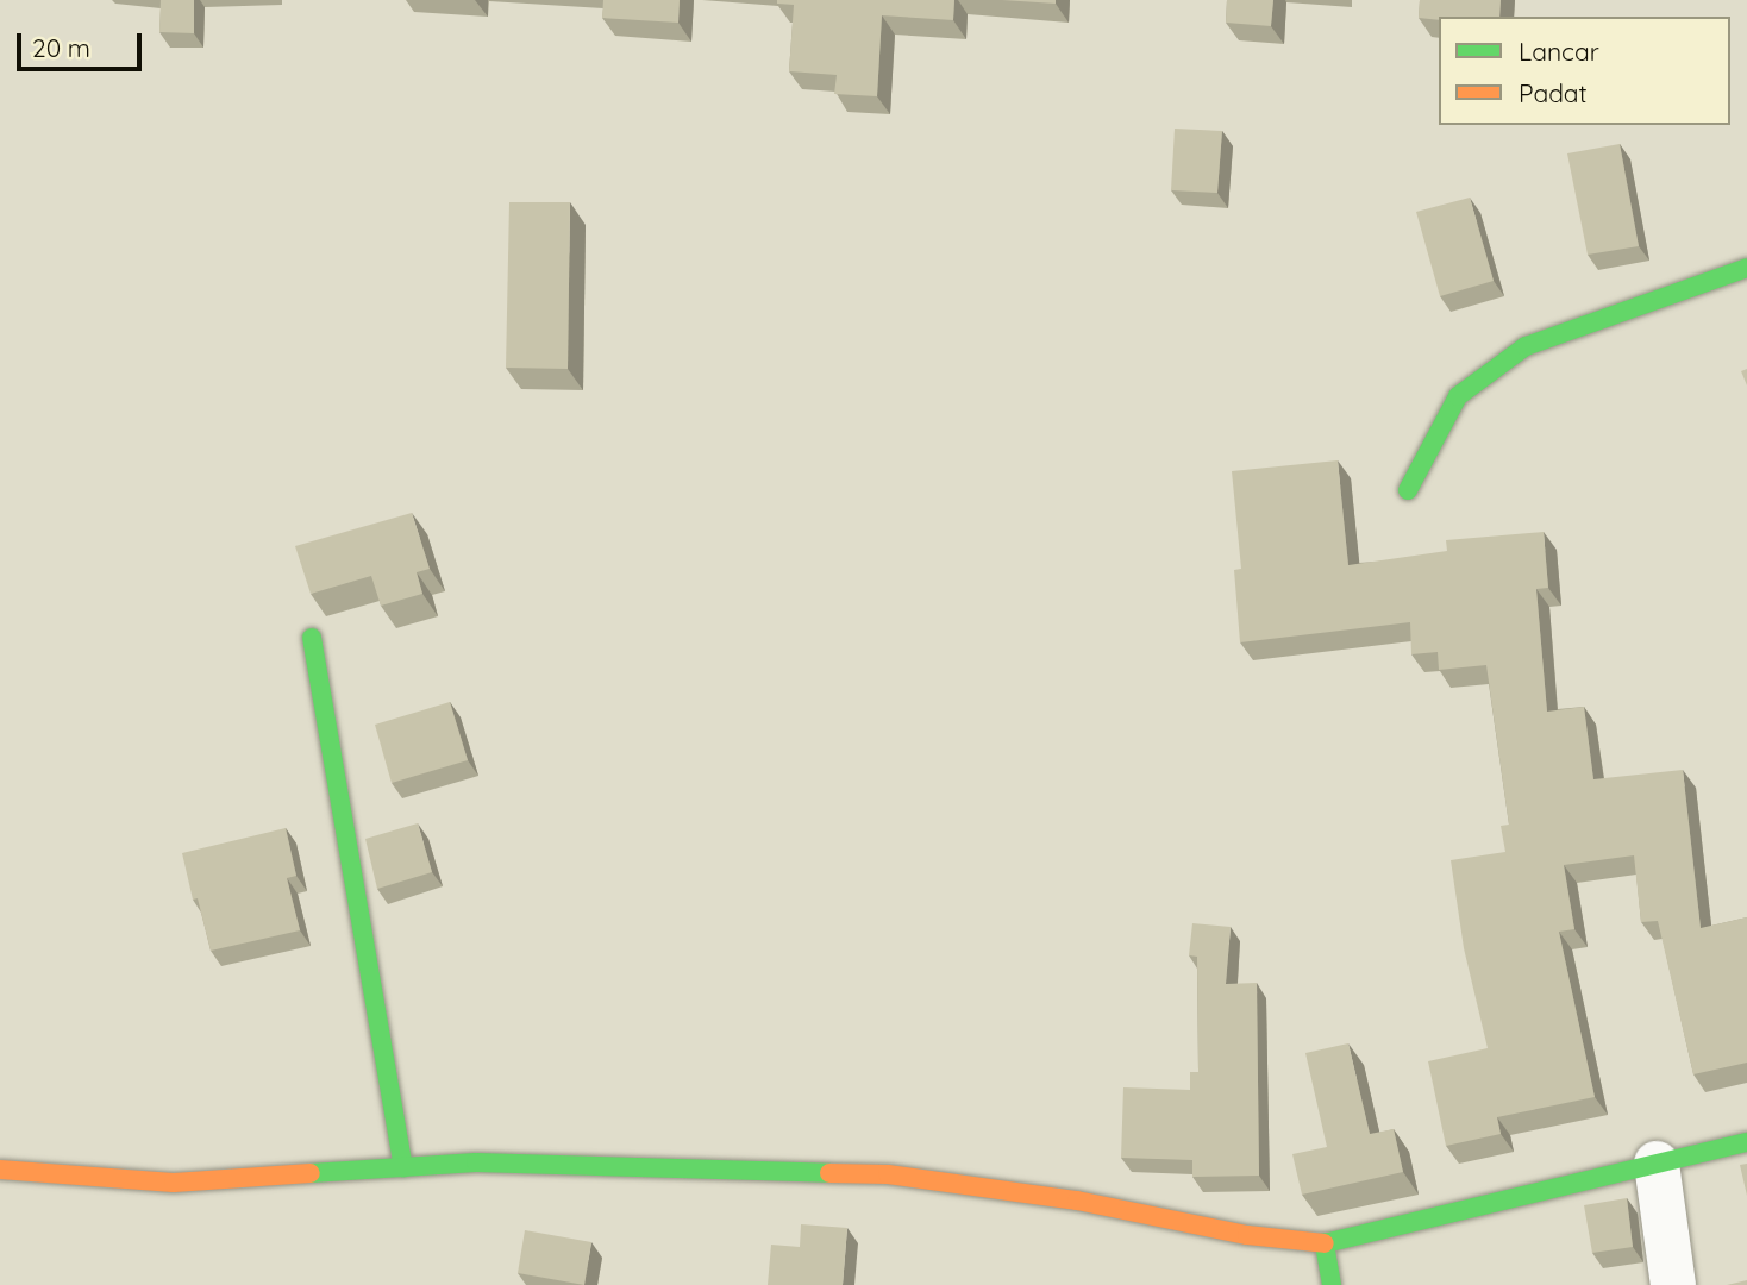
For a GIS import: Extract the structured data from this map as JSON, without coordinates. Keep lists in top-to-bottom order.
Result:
{
  "legend": ["Lancar", "Padat"],
  "scale_bar": "20 m"
}
